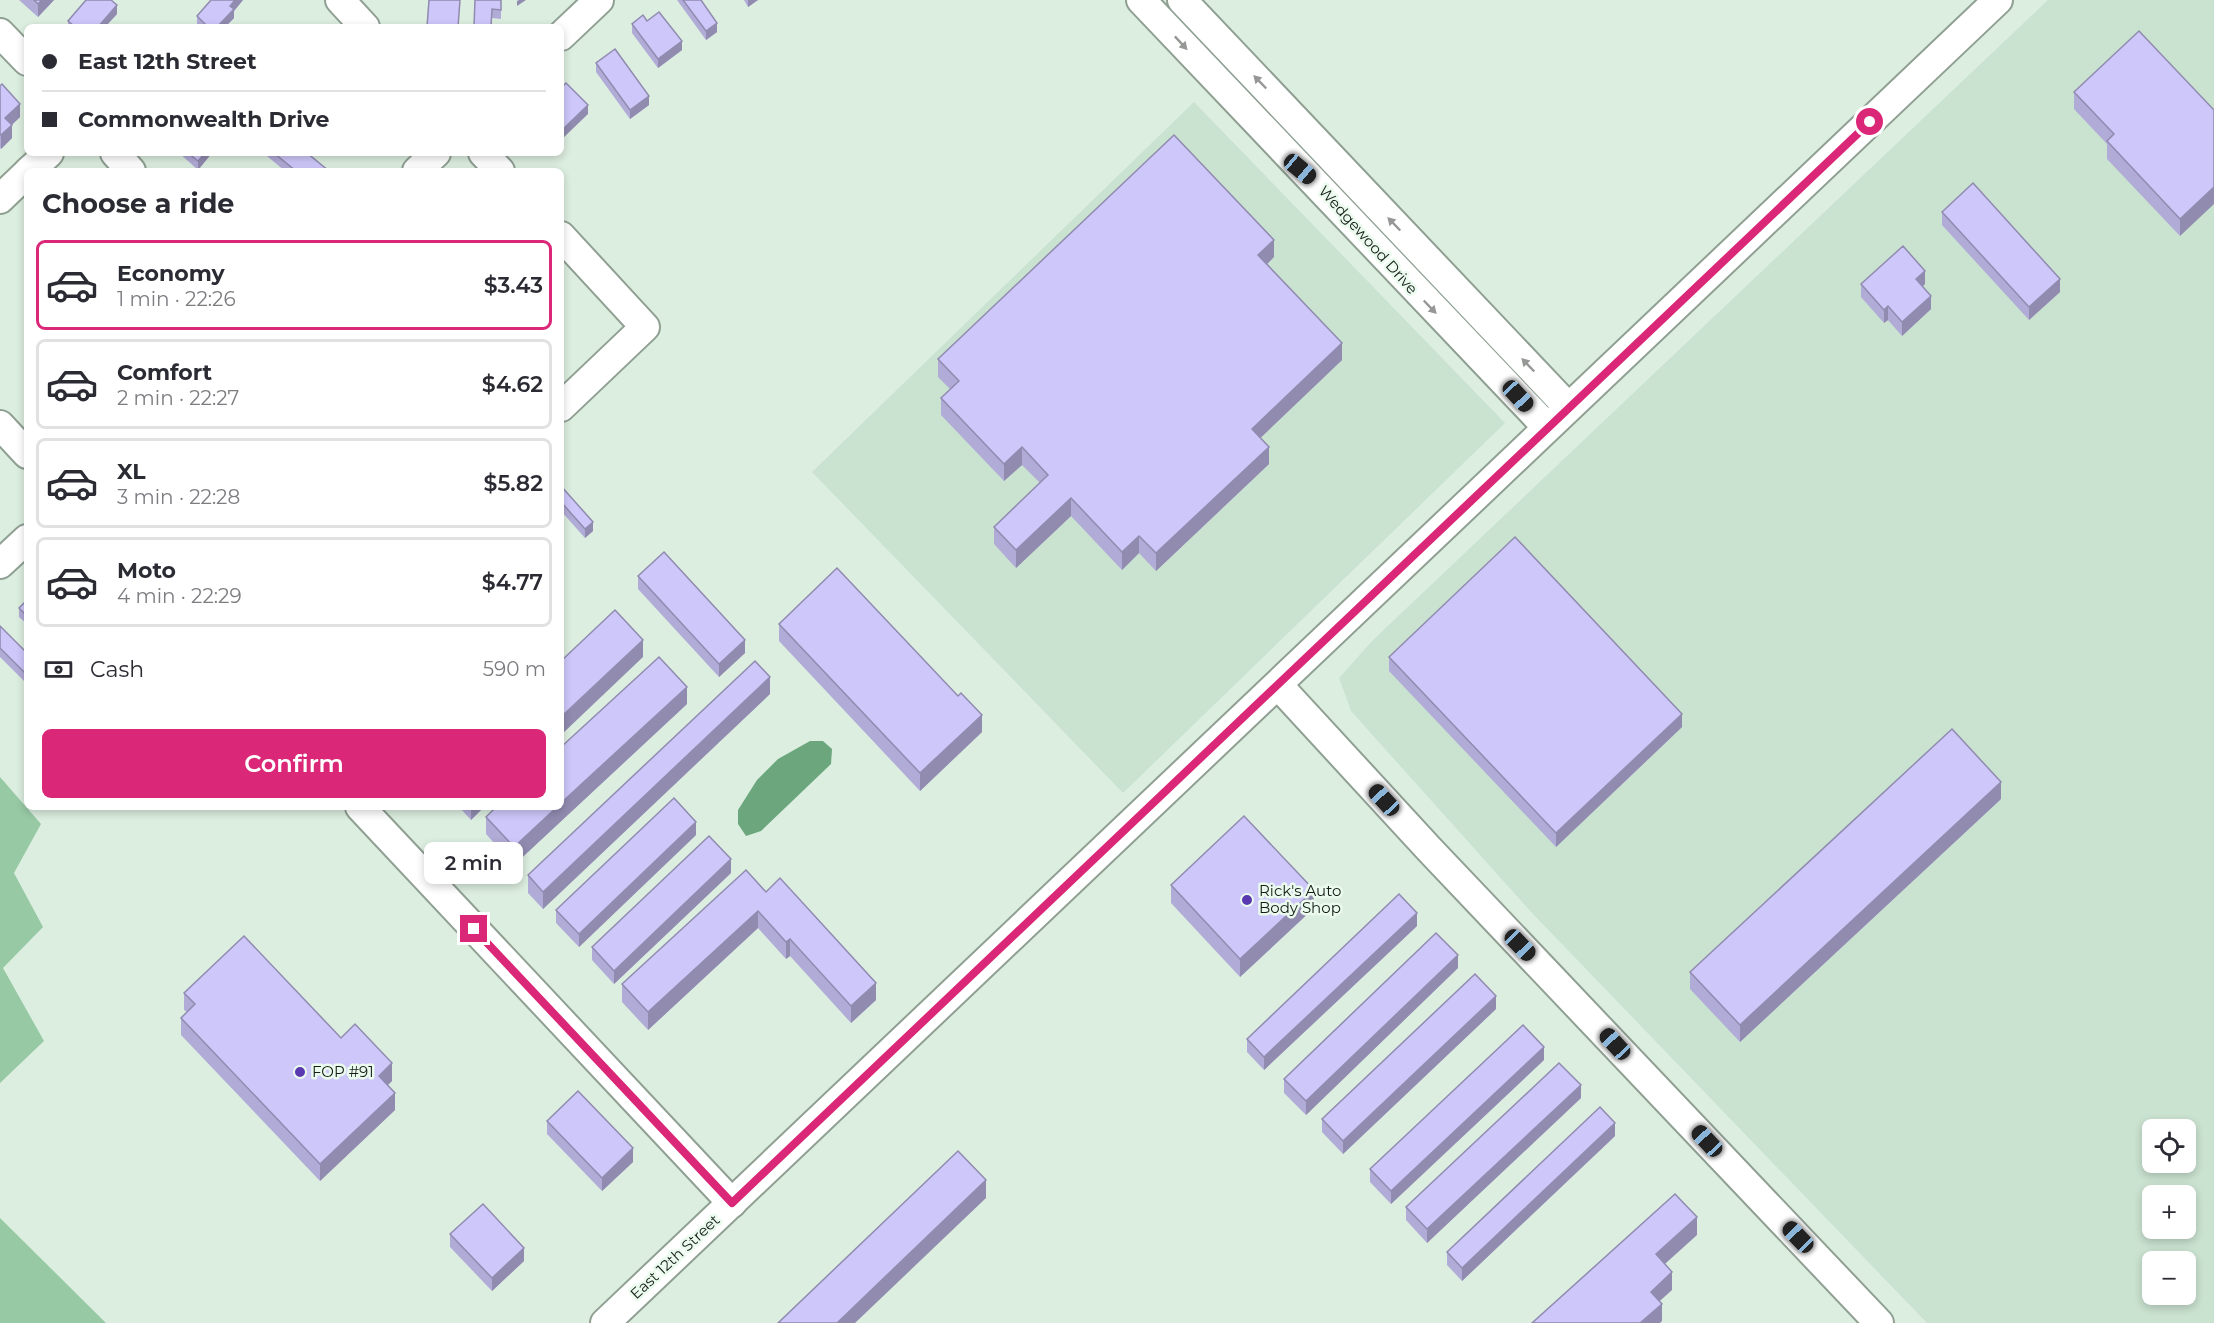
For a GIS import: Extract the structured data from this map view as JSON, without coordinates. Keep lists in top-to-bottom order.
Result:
{
  "streets": {
    "street": ["Wedgewood Drive", "East 12th Street"]
  },
  "crossings": [
    ["Wedgewood Drive", "East 12th Street"]
  ],
  "places": ["Rick's Auto Body Shop", "FOP #91"],
  "page": {
    "banner": ["East 12th Street", "Commonwealth Drive"],
    "heading": "Choose a ride",
    "list": [
      {
        "name": "Economy",
        "note": "1 min · 22:26",
        "value": "$3.43"
      },
      {
        "name": "Comfort",
        "note": "2 min · 22:27",
        "value": "$4.62"
      },
      {
        "name": "XL",
        "note": "3 min · 22:28",
        "value": "$5.82"
      },
      {
        "name": "Moto",
        "note": "4 min · 22:29",
        "value": "$4.77"
      }
    ],
    "pay": ["Cash", "590 m"],
    "buttons": "Confirm",
    "bubble": "2 min",
    "map_buttons": ["+", "−"]
  }
}
